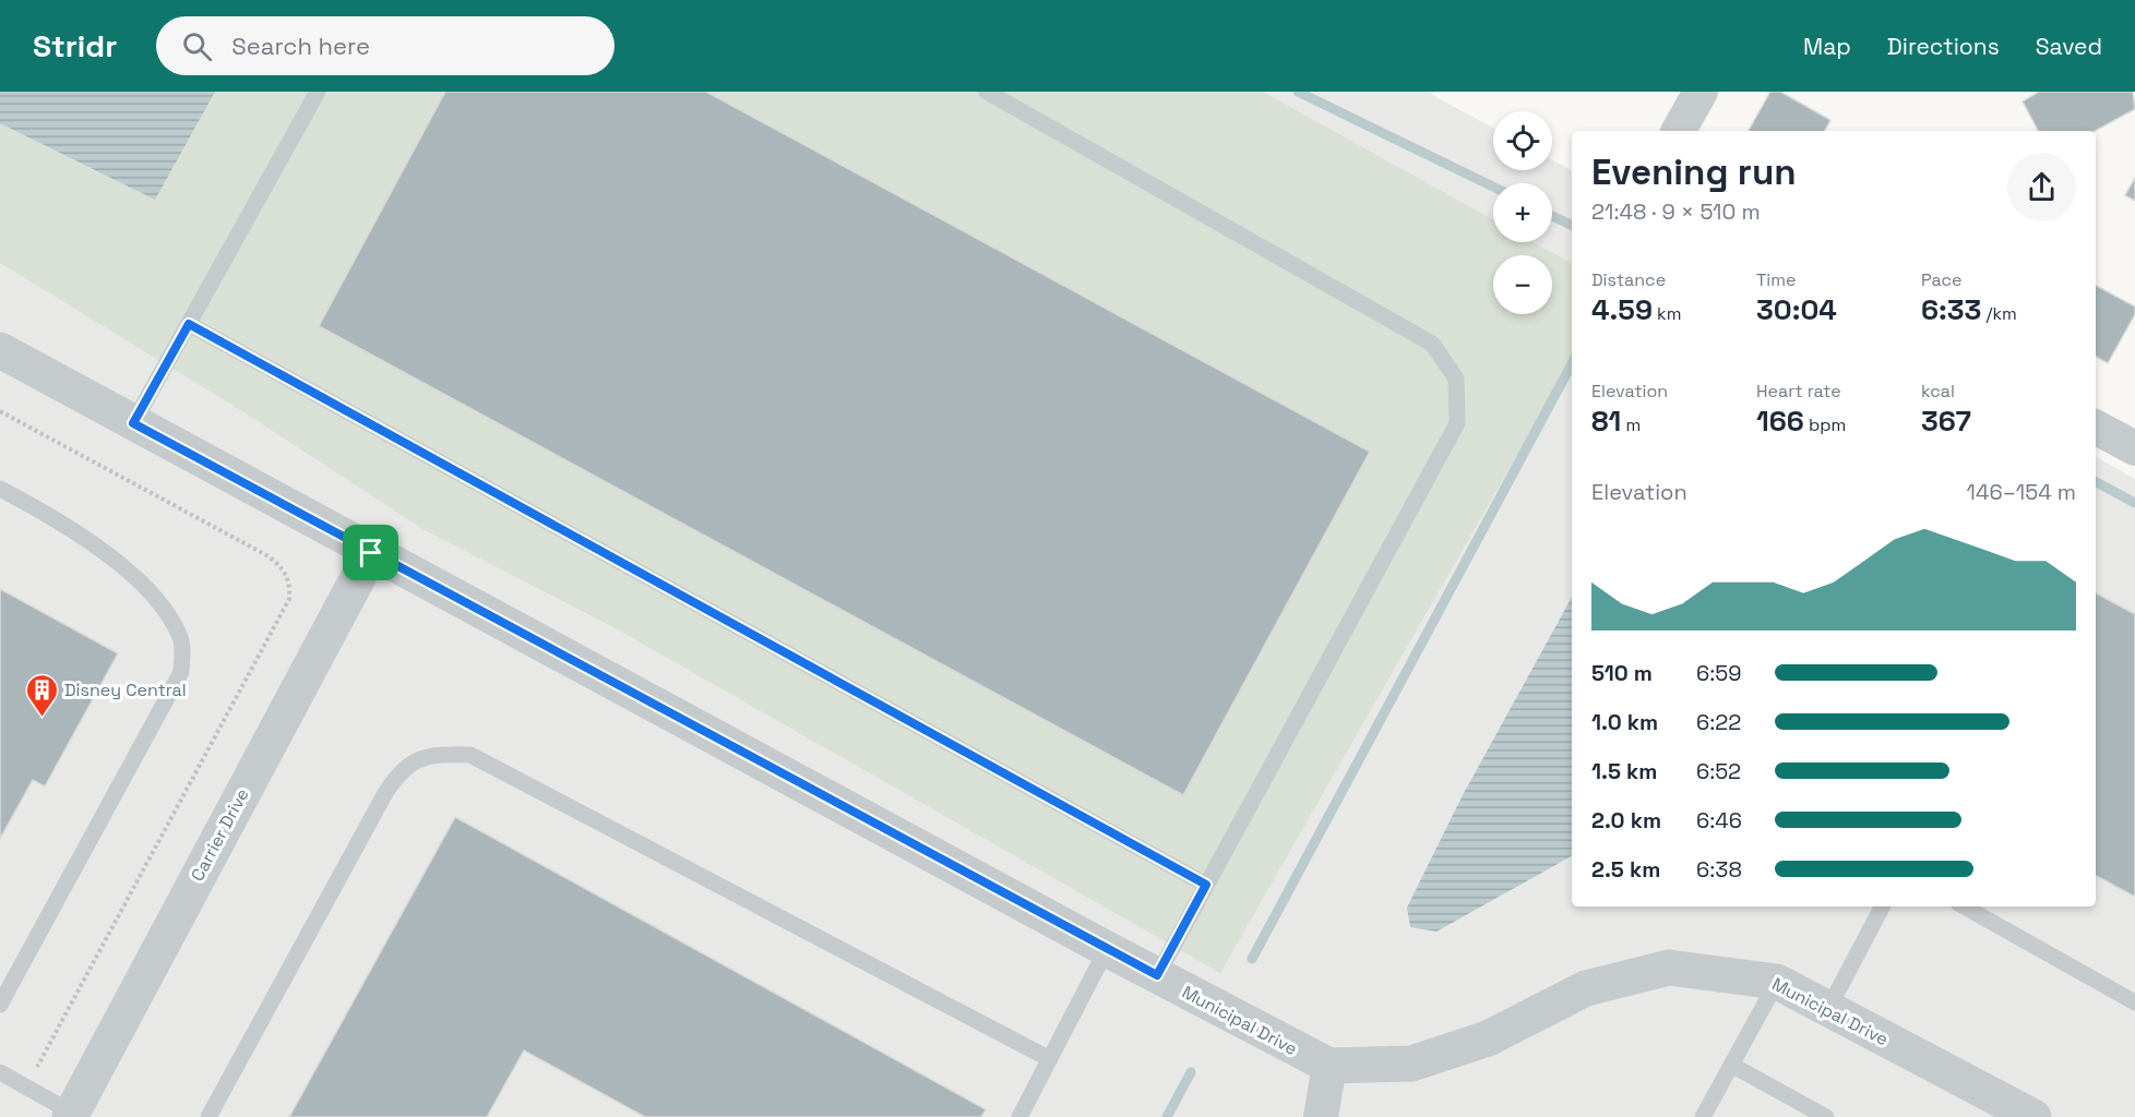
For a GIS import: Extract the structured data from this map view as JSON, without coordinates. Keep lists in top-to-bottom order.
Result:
{
  "streets": {
    "street": ["Carrier Drive", "Municipal Drive"]
  },
  "crossings": [
    ["Carrier Drive", "Municipal Drive"]
  ],
  "places": {
    "building": ["Disney Central"]
  },
  "page": {
    "header": "Stridr",
    "search": "Search here",
    "nav": ["Map", "Directions", "Saved"],
    "map_buttons": ["+", "−"],
    "heading": ["Evening run", "21:48 · 9 × 510 m"],
    "stats": [
      ["Distance", "4.59 km"],
      ["Time", "30:04"],
      ["Pace", "6:33 /km"],
      ["Elevation", "81 m"],
      ["Heart rate", "166 bpm"],
      ["kcal", "367"]
    ],
    "chart": ["Elevation", "146–154 m"],
    "list": [
      {
        "name": "510 m",
        "note": "6:59"
      },
      {
        "name": "1.0 km",
        "note": "6:22"
      },
      {
        "name": "1.5 km",
        "note": "6:52"
      },
      {
        "name": "2.0 km",
        "note": "6:46"
      },
      {
        "name": "2.5 km",
        "note": "6:38"
      }
    ]
  }
}
